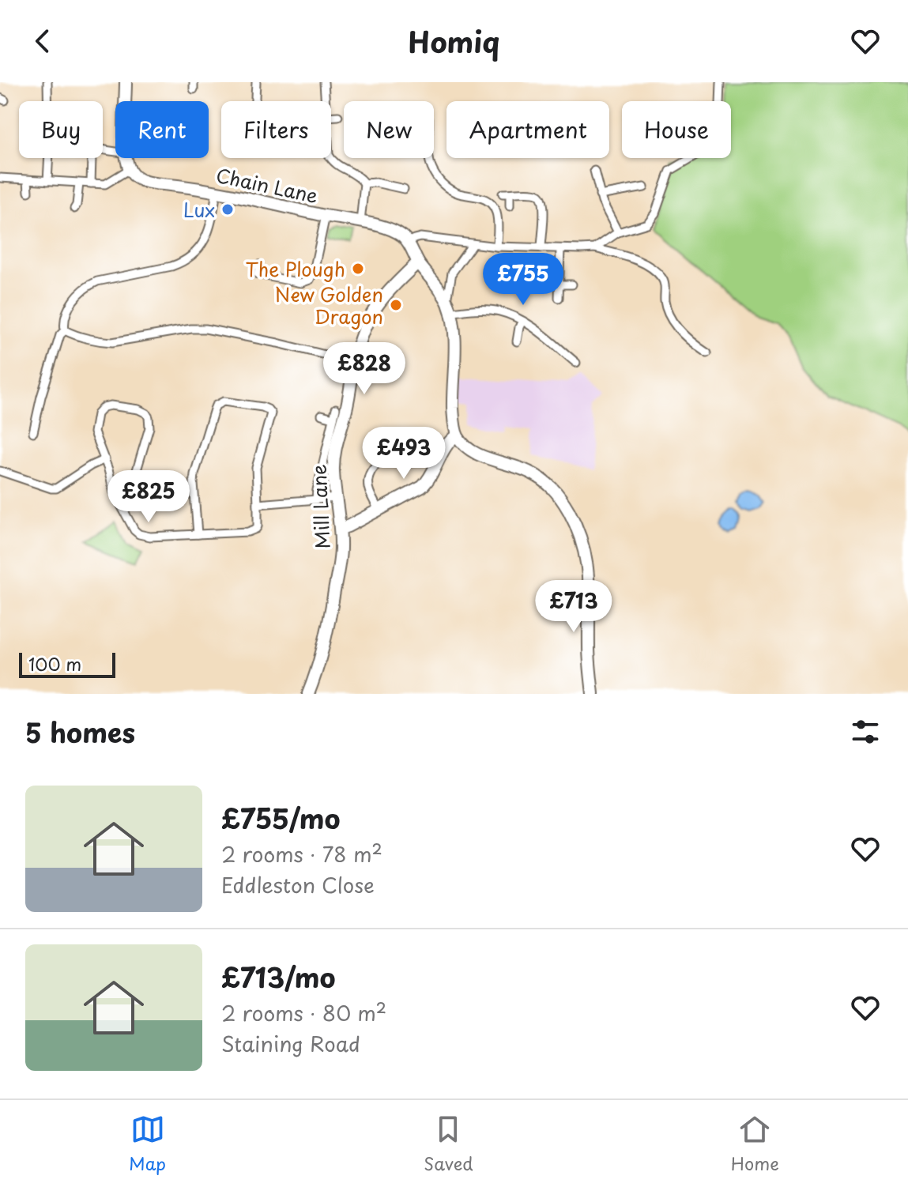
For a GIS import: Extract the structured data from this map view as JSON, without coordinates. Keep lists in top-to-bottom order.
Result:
{
  "streets": {
    "street": ["Chain Lane", "Mill Lane"]
  },
  "places": ["Lux", "The Plough", "New Golden Dragon"],
  "scale_bar": "100 m",
  "page": {
    "header": "Homiq",
    "chip": [
      "Buy",
      "Rent",
      "Filters",
      "New",
      "Apartment",
      "House"
    ],
    "price": [
      "£755",
      "£828",
      "£493",
      "£825",
      "£713"
    ],
    "scale": "100 m",
    "heading": "5 homes",
    "list": [
      {
        "name": "£755/mo",
        "note": "2 rooms · 78 m² · Eddleston Close"
      },
      {
        "name": "£713/mo",
        "note": "2 rooms · 80 m² · Staining Road"
      }
    ],
    "tabs": ["Map", "Saved", "Home"]
  }
}
